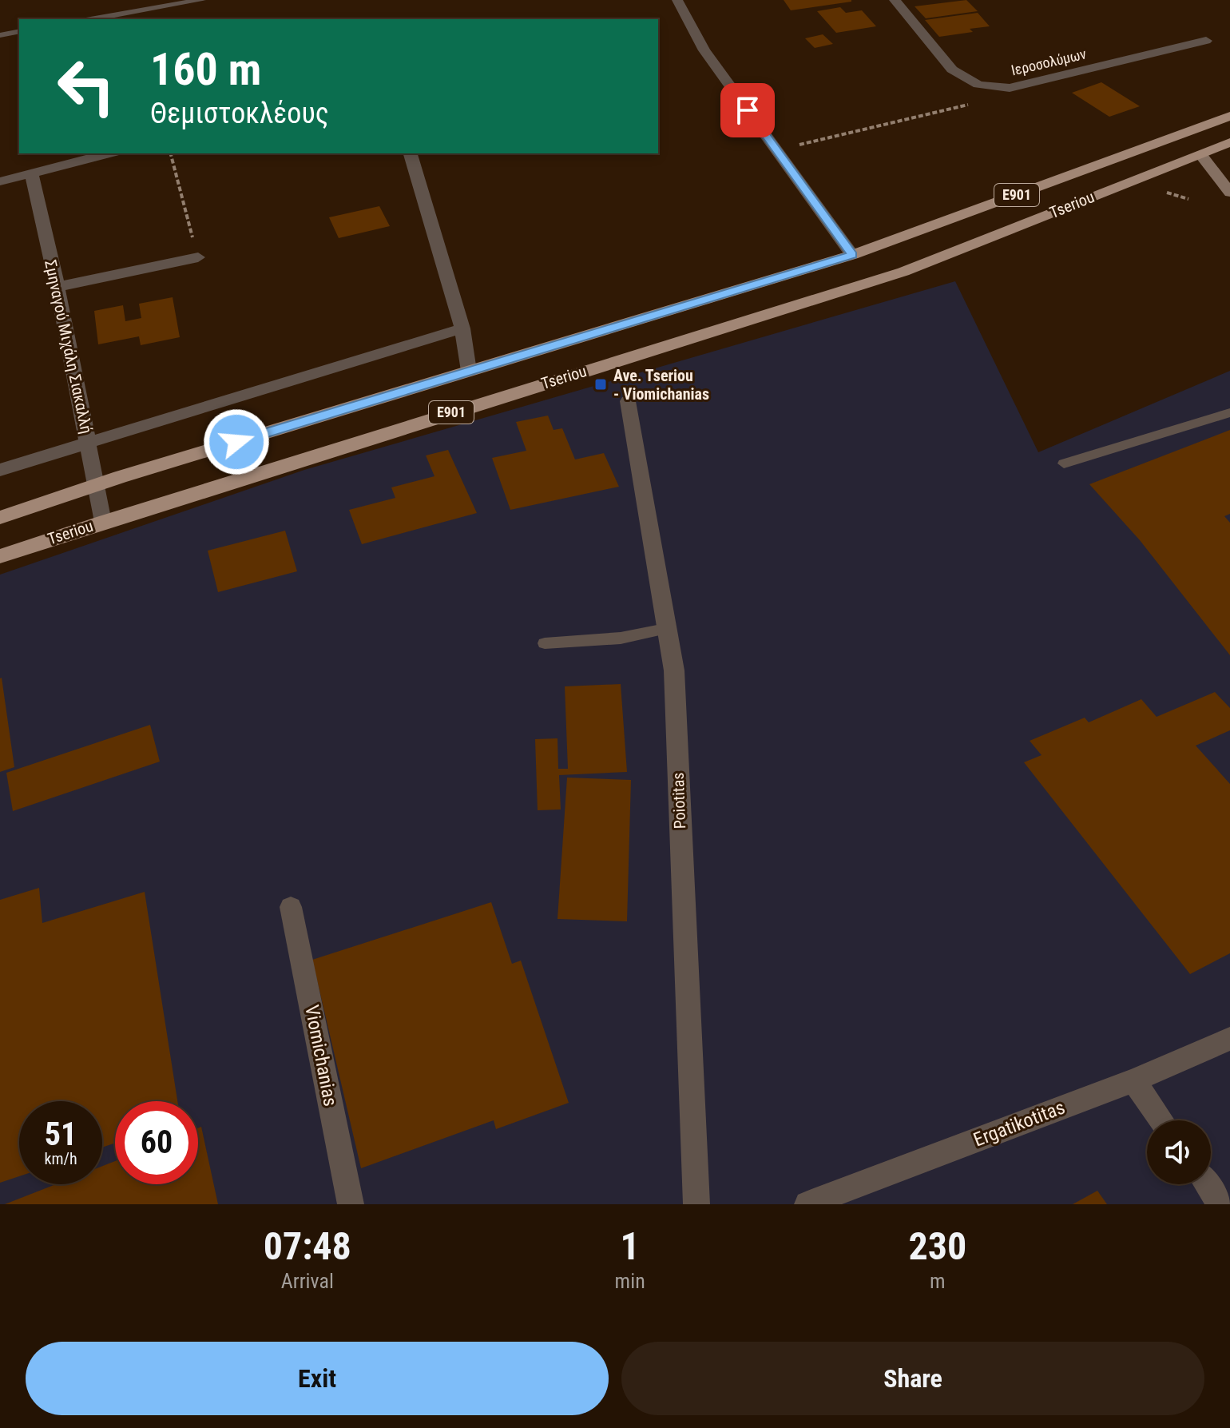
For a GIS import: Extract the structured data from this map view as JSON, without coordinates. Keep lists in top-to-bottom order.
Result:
{
  "streets": {
    "main road": ["E901", "Tseriou"],
    "street": [
      "Ιεροσολύμων",
      "Σμηναγού Μιχάλη Σιακαλλή",
      "Poiotitas",
      "Viomichanias",
      "Ergatikotitas"
    ]
  },
  "crossings": [
    ["Tseriou", "Σμηναγού Μιχάλη Σιακαλλή"]
  ],
  "places": {
    "transit": ["Ave. Tseriou - Viomichanias"]
  },
  "page": {
    "turn": ["160 m", "Θεμιστοκλέους"],
    "speed": "51 km/h",
    "limit": "60",
    "eta": [
      "07:48",
      "Arrival",
      "1",
      "min",
      "230",
      "m"
    ],
    "buttons": ["Exit", "Share"]
  }
}
